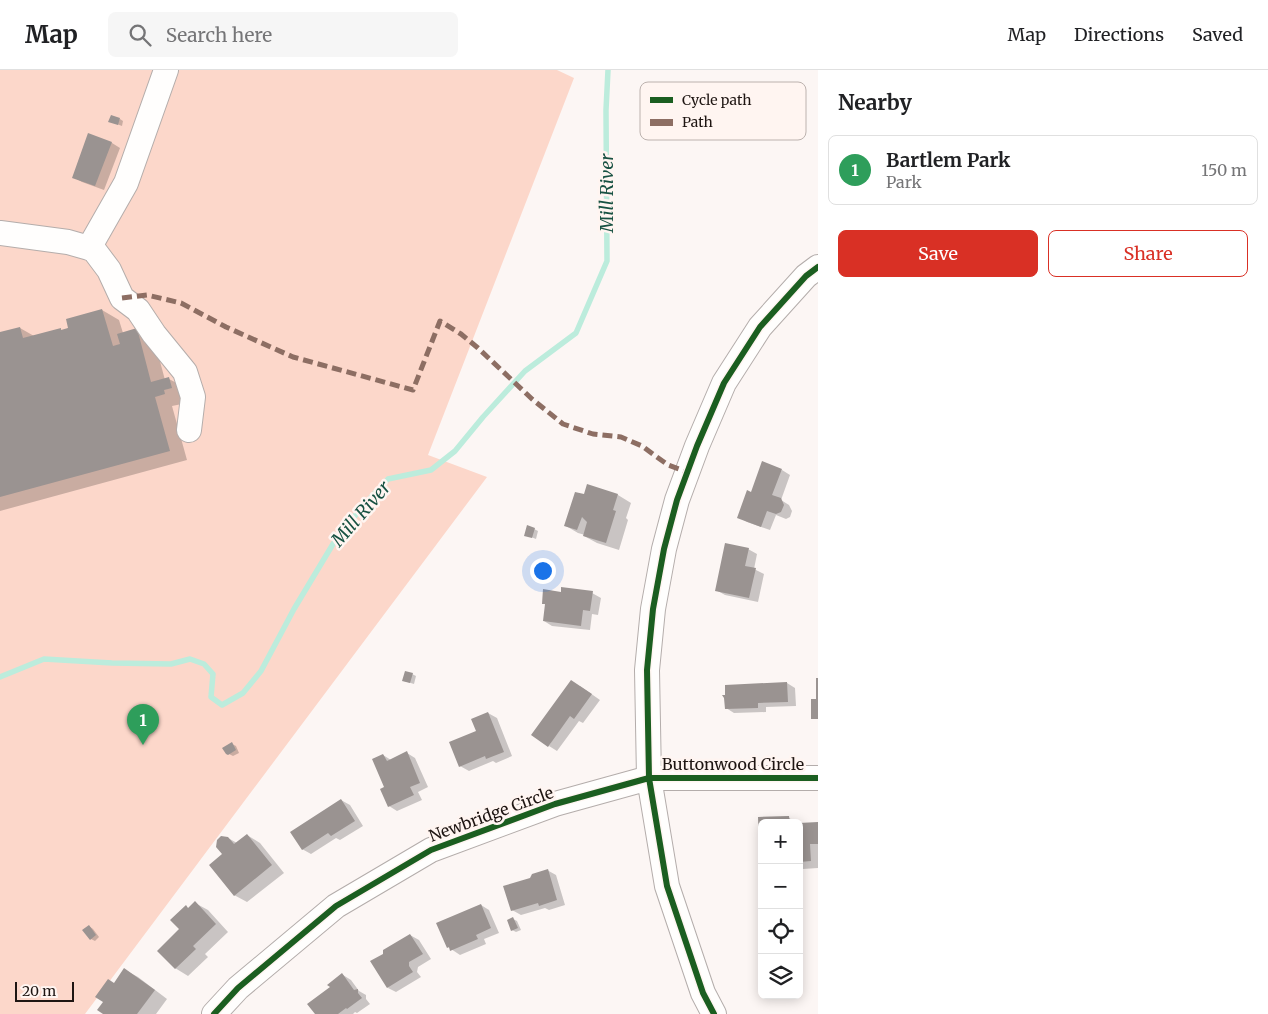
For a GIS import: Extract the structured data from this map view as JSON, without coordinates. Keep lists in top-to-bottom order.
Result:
{
  "streets": {
    "street": ["Buttonwood Circle", "Newbridge Circle"]
  },
  "crossings": [
    ["Buttonwood Circle", "Newbridge Circle"]
  ],
  "water": ["Mill River"],
  "legend": ["Cycle path", "Path"],
  "scale_bar": "20 m",
  "page": {
    "header": "Map",
    "search": "Search here",
    "nav": ["Map", "Directions", "Saved"],
    "heading": "Nearby",
    "list": [
      {
        "mark": "1",
        "name": "Bartlem Park",
        "note": "Park",
        "value": "150 m"
      }
    ],
    "buttons": ["Save", "Share"],
    "pins": "1",
    "map_buttons": ["+", "−"],
    "scale": "20 m"
  }
}
